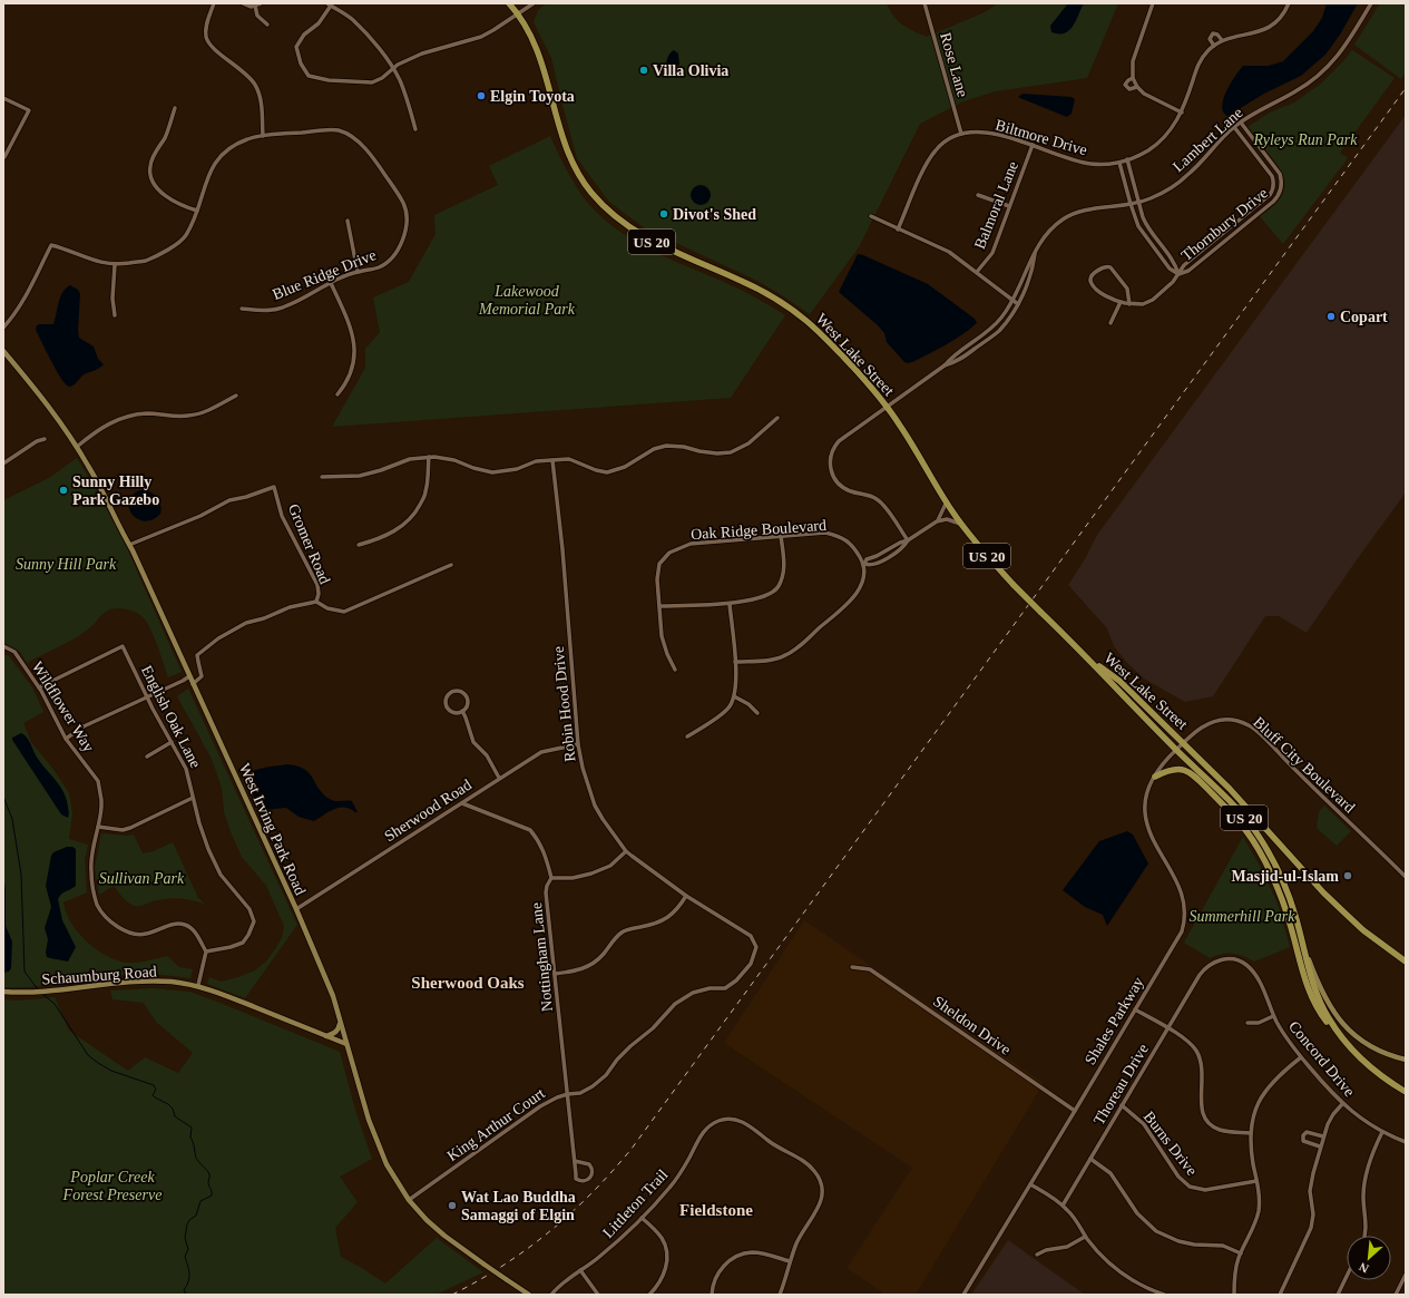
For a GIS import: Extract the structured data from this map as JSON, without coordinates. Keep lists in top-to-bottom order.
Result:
{
  "streets": {
    "highway": ["US 20", "West Lake Street"],
    "main road": ["West Irving Park Road", "Schaumburg Road"],
    "street": [
      "Rose Lane",
      "Biltmore Drive",
      "Lambert Lane",
      "Balmoral Lane",
      "Thornbury Drive",
      "Blue Ridge Drive",
      "Oak Ridge Boulevard",
      "Gromer Road",
      "Robin Hood Drive",
      "Wildflower Way",
      "English Oak Lane",
      "Bluff City Boulevard",
      "Sherwood Road",
      "Nottingham Lane",
      "Shales Parkway",
      "Sheldon Drive",
      "Concord Drive",
      "Thoreau Drive",
      "King Arthur Court",
      "Burns Drive",
      "Littleton Trail"
    ]
  },
  "crossings": [
    ["Rose Lane", "Biltmore Drive"],
    ["Biltmore Drive", "Balmoral Lane"],
    ["Lambert Lane", "Thornbury Drive"],
    ["Lambert Lane", "West Lake Street"],
    ["US 20", "West Lake Street"],
    ["US 20", "Bluff City Boulevard"],
    ["US 20", "Shales Parkway"],
    ["West Lake Street", "Bluff City Boulevard"],
    ["West Lake Street", "Shales Parkway"],
    ["Gromer Road", "West Irving Park Road"],
    ["Robin Hood Drive", "Sherwood Road"],
    ["Robin Hood Drive", "King Arthur Court"],
    ["Wildflower Way", "English Oak Lane"],
    ["Bluff City Boulevard", "Shales Parkway"],
    ["Sherwood Road", "West Irving Park Road"],
    ["West Irving Park Road", "Schaumburg Road"],
    ["West Irving Park Road", "King Arthur Court"],
    ["Nottingham Lane", "King Arthur Court"],
    ["Shales Parkway", "Sheldon Drive"],
    ["Concord Drive", "Thoreau Drive"],
    ["Thoreau Drive", "Burns Drive"]
  ],
  "districts": ["Sherwood Oaks", "Fieldstone"],
  "parks": [
    "Ryleys Run Park",
    "Lakewood Memorial Park",
    "Sunny Hill Park",
    "Sullivan Park",
    "Summerhill Park",
    "Poplar Creek Forest Preserve"
  ],
  "places": [
    "Villa Olivia",
    "Elgin Toyota",
    "Divot's Shed",
    "Copart",
    "Sunny Hilly Park Gazebo",
    "Masjid-ul-Islam",
    "Wat Lao Buddha Samaggi of Elgin"
  ],
  "north": "bottom left"
}
